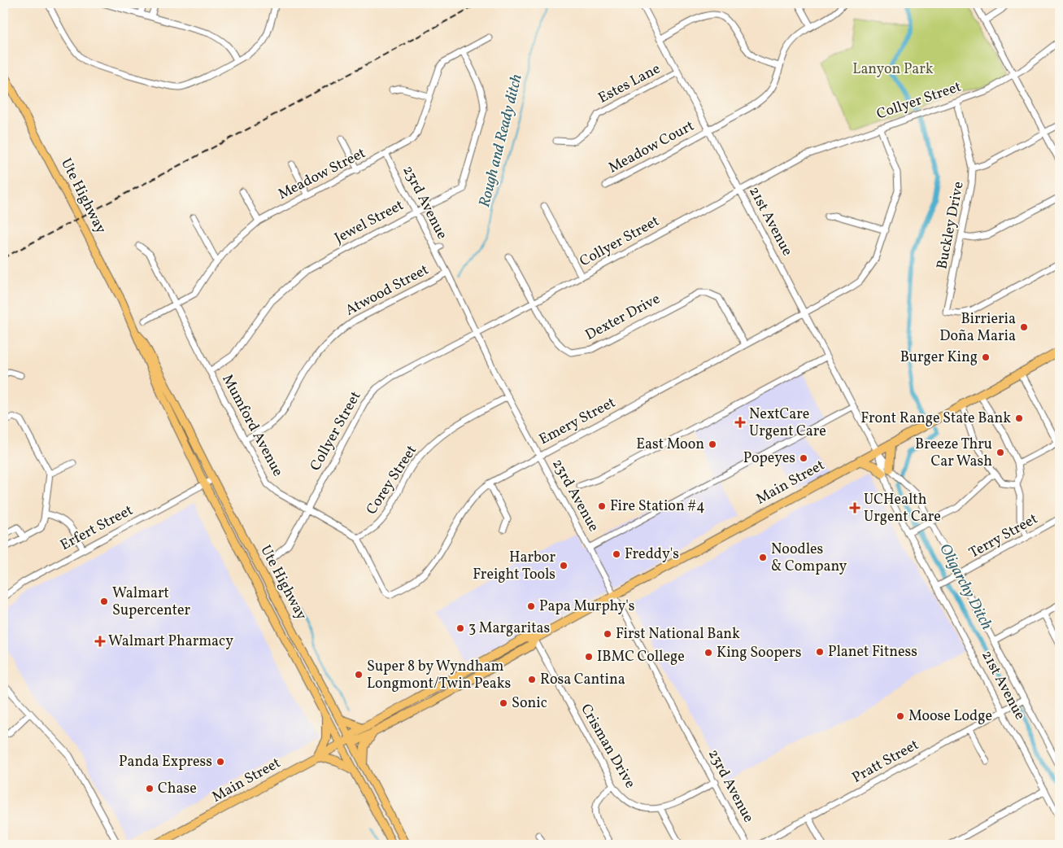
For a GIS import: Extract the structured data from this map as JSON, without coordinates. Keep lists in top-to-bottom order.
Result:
{
  "streets": {
    "highway": ["Main Street"],
    "main road": ["Ute Highway"],
    "street": [
      "Estes Lane",
      "Collyer Street",
      "Meadow Court",
      "Meadow Street",
      "23rd Avenue",
      "21st Avenue",
      "Jewel Street",
      "Buckley Drive",
      "Atwood Street",
      "Dexter Drive",
      "Emery Street",
      "Mumford Avenue",
      "Corey Street",
      "Erfert Street",
      "Terry Street",
      "Crisman Drive",
      "Pratt Street"
    ]
  },
  "crossings": [
    ["Estes Lane", "21st Avenue"],
    ["Collyer Street", "23rd Avenue"],
    ["Collyer Street", "21st Avenue"],
    ["Collyer Street", "Buckley Drive"],
    ["Collyer Street", "Dexter Drive"],
    ["Collyer Street", "Emery Street"],
    ["Collyer Street", "Mumford Avenue"],
    ["Meadow Court", "21st Avenue"],
    ["Meadow Street", "23rd Avenue"],
    ["Meadow Street", "Jewel Street"],
    ["Meadow Street", "Mumford Avenue"],
    ["Ute Highway", "Main Street"],
    ["Ute Highway", "Erfert Street"],
    ["23rd Avenue", "Jewel Street"],
    ["23rd Avenue", "Atwood Street"],
    ["23rd Avenue", "Emery Street"],
    ["23rd Avenue", "Corey Street"],
    ["23rd Avenue", "Main Street"],
    ["23rd Avenue", "Crisman Drive"],
    ["21st Avenue", "Emery Street"],
    ["21st Avenue", "Main Street"],
    ["21st Avenue", "Terry Street"],
    ["21st Avenue", "Pratt Street"],
    ["Jewel Street", "Mumford Avenue"],
    ["Atwood Street", "Mumford Avenue"],
    ["Dexter Drive", "Emery Street"],
    ["Emery Street", "Mumford Avenue"],
    ["Emery Street", "Corey Street"],
    ["Mumford Avenue", "Corey Street"],
    ["Main Street", "Crisman Drive"]
  ],
  "water": ["Rough and Ready ditch", "Oligarchy Ditch"],
  "parks": ["Lanyon Park"],
  "places": {
    "other": [
      "Birrieria Doña Maria",
      "Burger King",
      "Front Range State Bank",
      "East Moon",
      "Breeze Thru Car Wash",
      "Popeyes",
      "Fire Station #4",
      "Freddy's",
      "Noodles & Company",
      "Harbor Freight Tools",
      "Walmart Supercenter",
      "Papa Murphy's",
      "3 Margaritas",
      "First National Bank",
      "Planet Fitness",
      "King Soopers",
      "IBMC College",
      "Super 8 by Wyndham Longmont/Twin Peaks",
      "Rosa Cantina",
      "Sonic",
      "Moose Lodge",
      "Panda Express",
      "Chase"
    ],
    "health": ["NextCare Urgent Care", "UCHealth Urgent Care", "Walmart Pharmacy"]
  }
}
